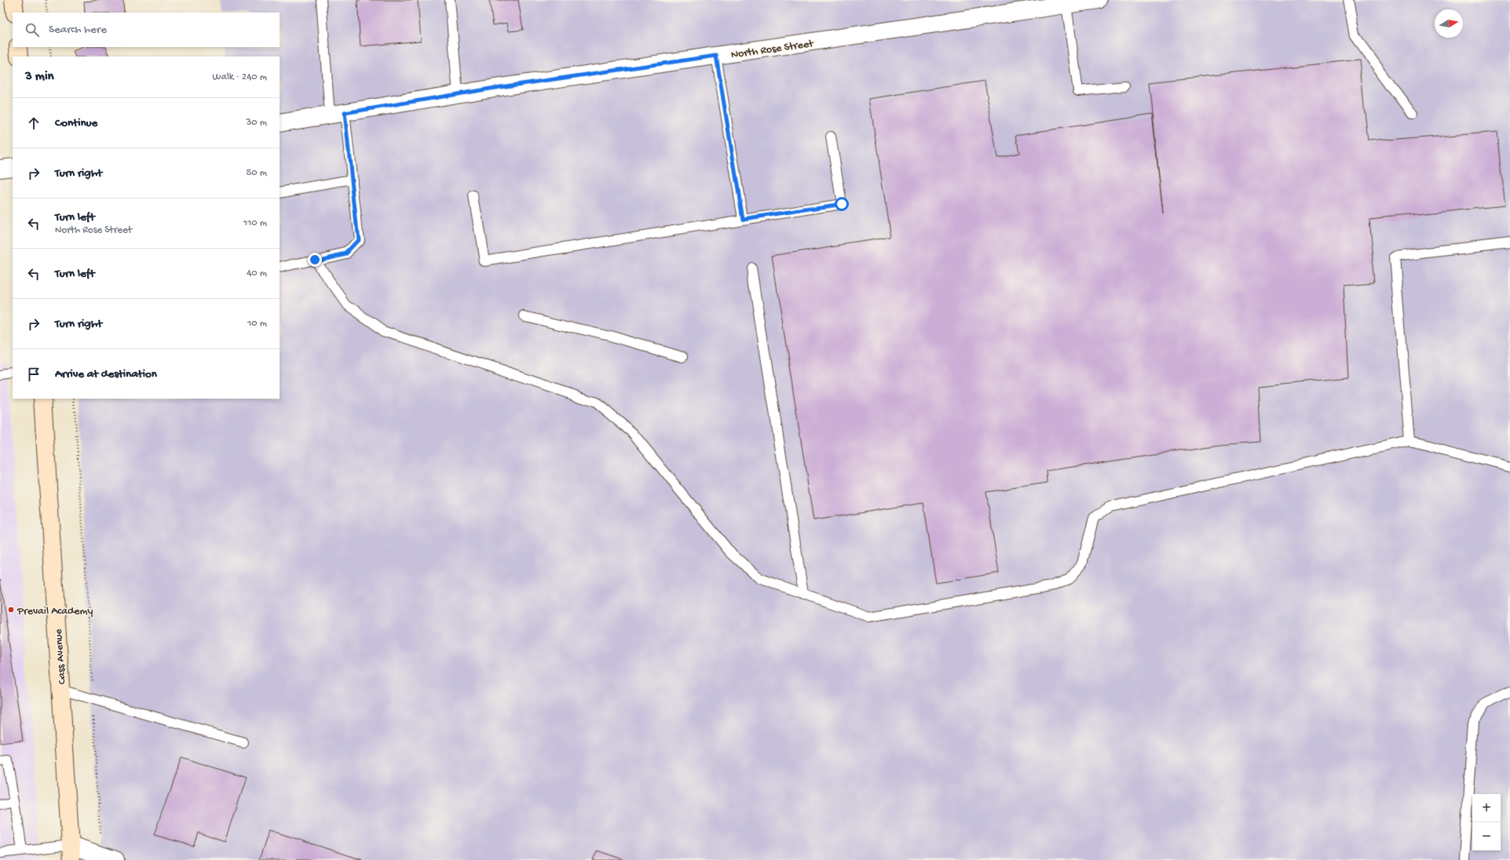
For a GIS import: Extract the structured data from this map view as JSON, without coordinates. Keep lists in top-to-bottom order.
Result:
{
  "streets": {
    "main road": ["Cass Avenue"],
    "street": ["North Rose Street"]
  },
  "places": ["Prevail Academy"],
  "north": "right",
  "page": {
    "search": "Search here",
    "heading": ["3 min", "Walk · 240 m"],
    "list": [
      ["Continue", "30 m"],
      ["Turn right", "50 m"],
      ["Turn left", "North Rose Street", "110 m"],
      ["Turn left", "40 m"],
      ["Turn right", "10 m"],
      "Arrive at destination"
    ],
    "map_buttons": ["+", "−"]
  }
}
